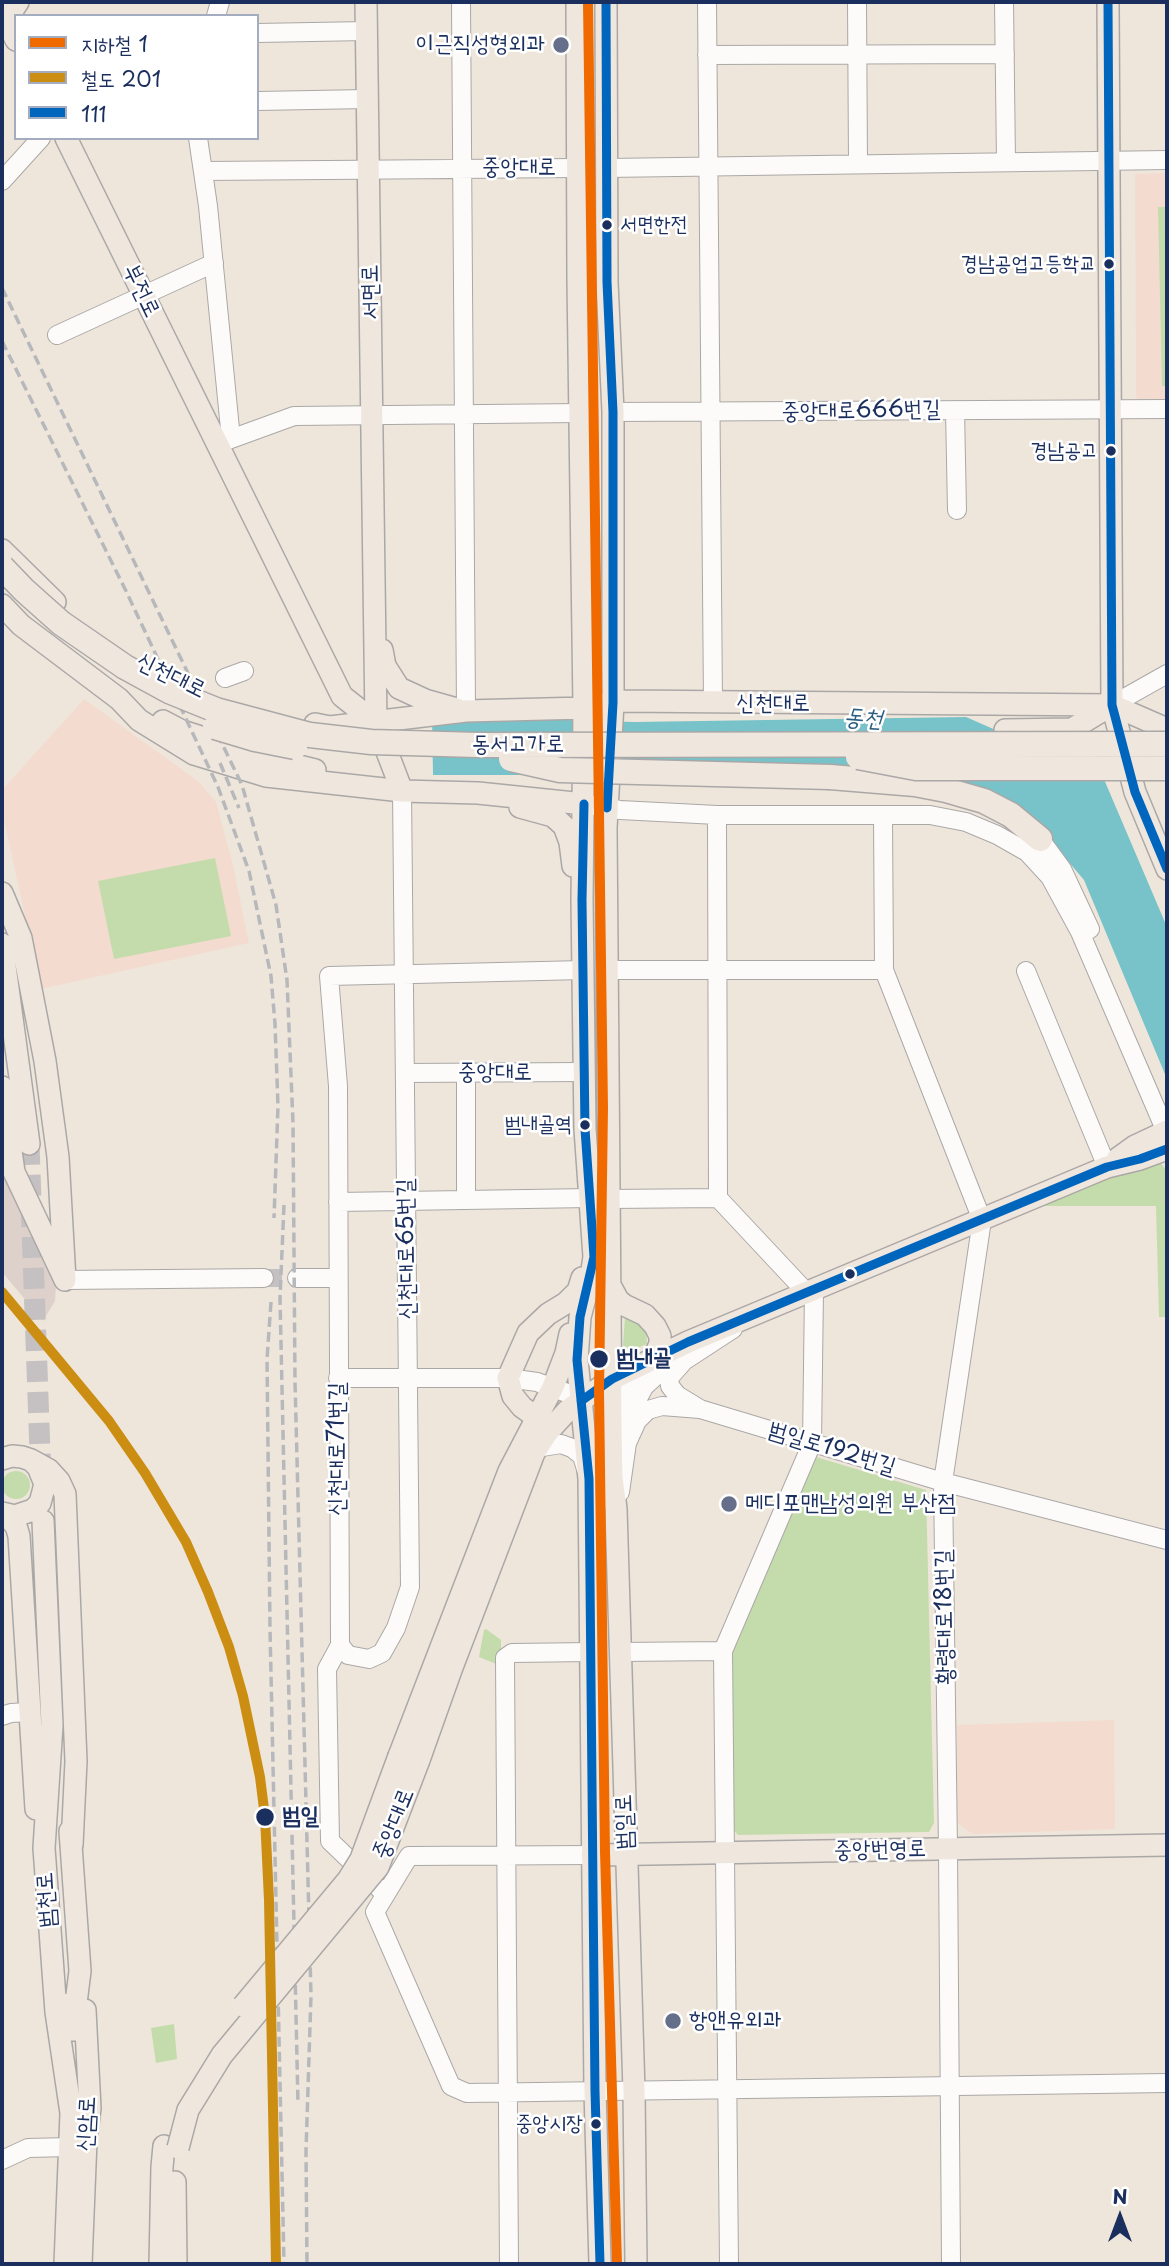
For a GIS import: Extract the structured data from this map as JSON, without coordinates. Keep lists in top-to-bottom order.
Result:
{
  "streets": {
    "highway": ["동서고가로"],
    "main road": [
      "중앙대로",
      "부전로",
      "서면로",
      "신천대로",
      "범일로",
      "중앙번영로",
      "범천로",
      "신암로"
    ],
    "street": [
      "중앙대로666번길",
      "신천대로65번길",
      "신천대로71번길",
      "범일로192번길",
      "황령대로18번길"
    ]
  },
  "crossings": [
    ["중앙대로", "서면로"],
    ["중앙대로", "중앙대로666번길"],
    ["중앙대로", "신천대로"],
    ["중앙대로", "신천대로65번길"],
    ["중앙대로", "범일로"],
    ["부전로", "서면로"],
    ["부전로", "신천대로"],
    ["서면로", "신천대로"],
    ["신천대로", "동서고가로"],
    ["신천대로", "신천대로65번길"],
    ["신천대로65번길", "신천대로71번길"],
    ["범일로192번길", "황령대로18번길"],
    ["황령대로18번길", "중앙번영로"],
    ["범일로", "중앙번영로"],
    ["범천로", "신암로"]
  ],
  "water": ["동천"],
  "places": [
    "이근직성형외과",
    "서면한전",
    "경남공업고등학교",
    "경남공고",
    "범내골역",
    "범내골",
    "메디포맨남성의원 부산점",
    "범일",
    "항앤유외과",
    "중앙시장"
  ],
  "lines": ["metro line 1", "transit line 111", "rail line 201"],
  "legend": ["지하철 1", "철도 201", "111"],
  "north": "top"
}
